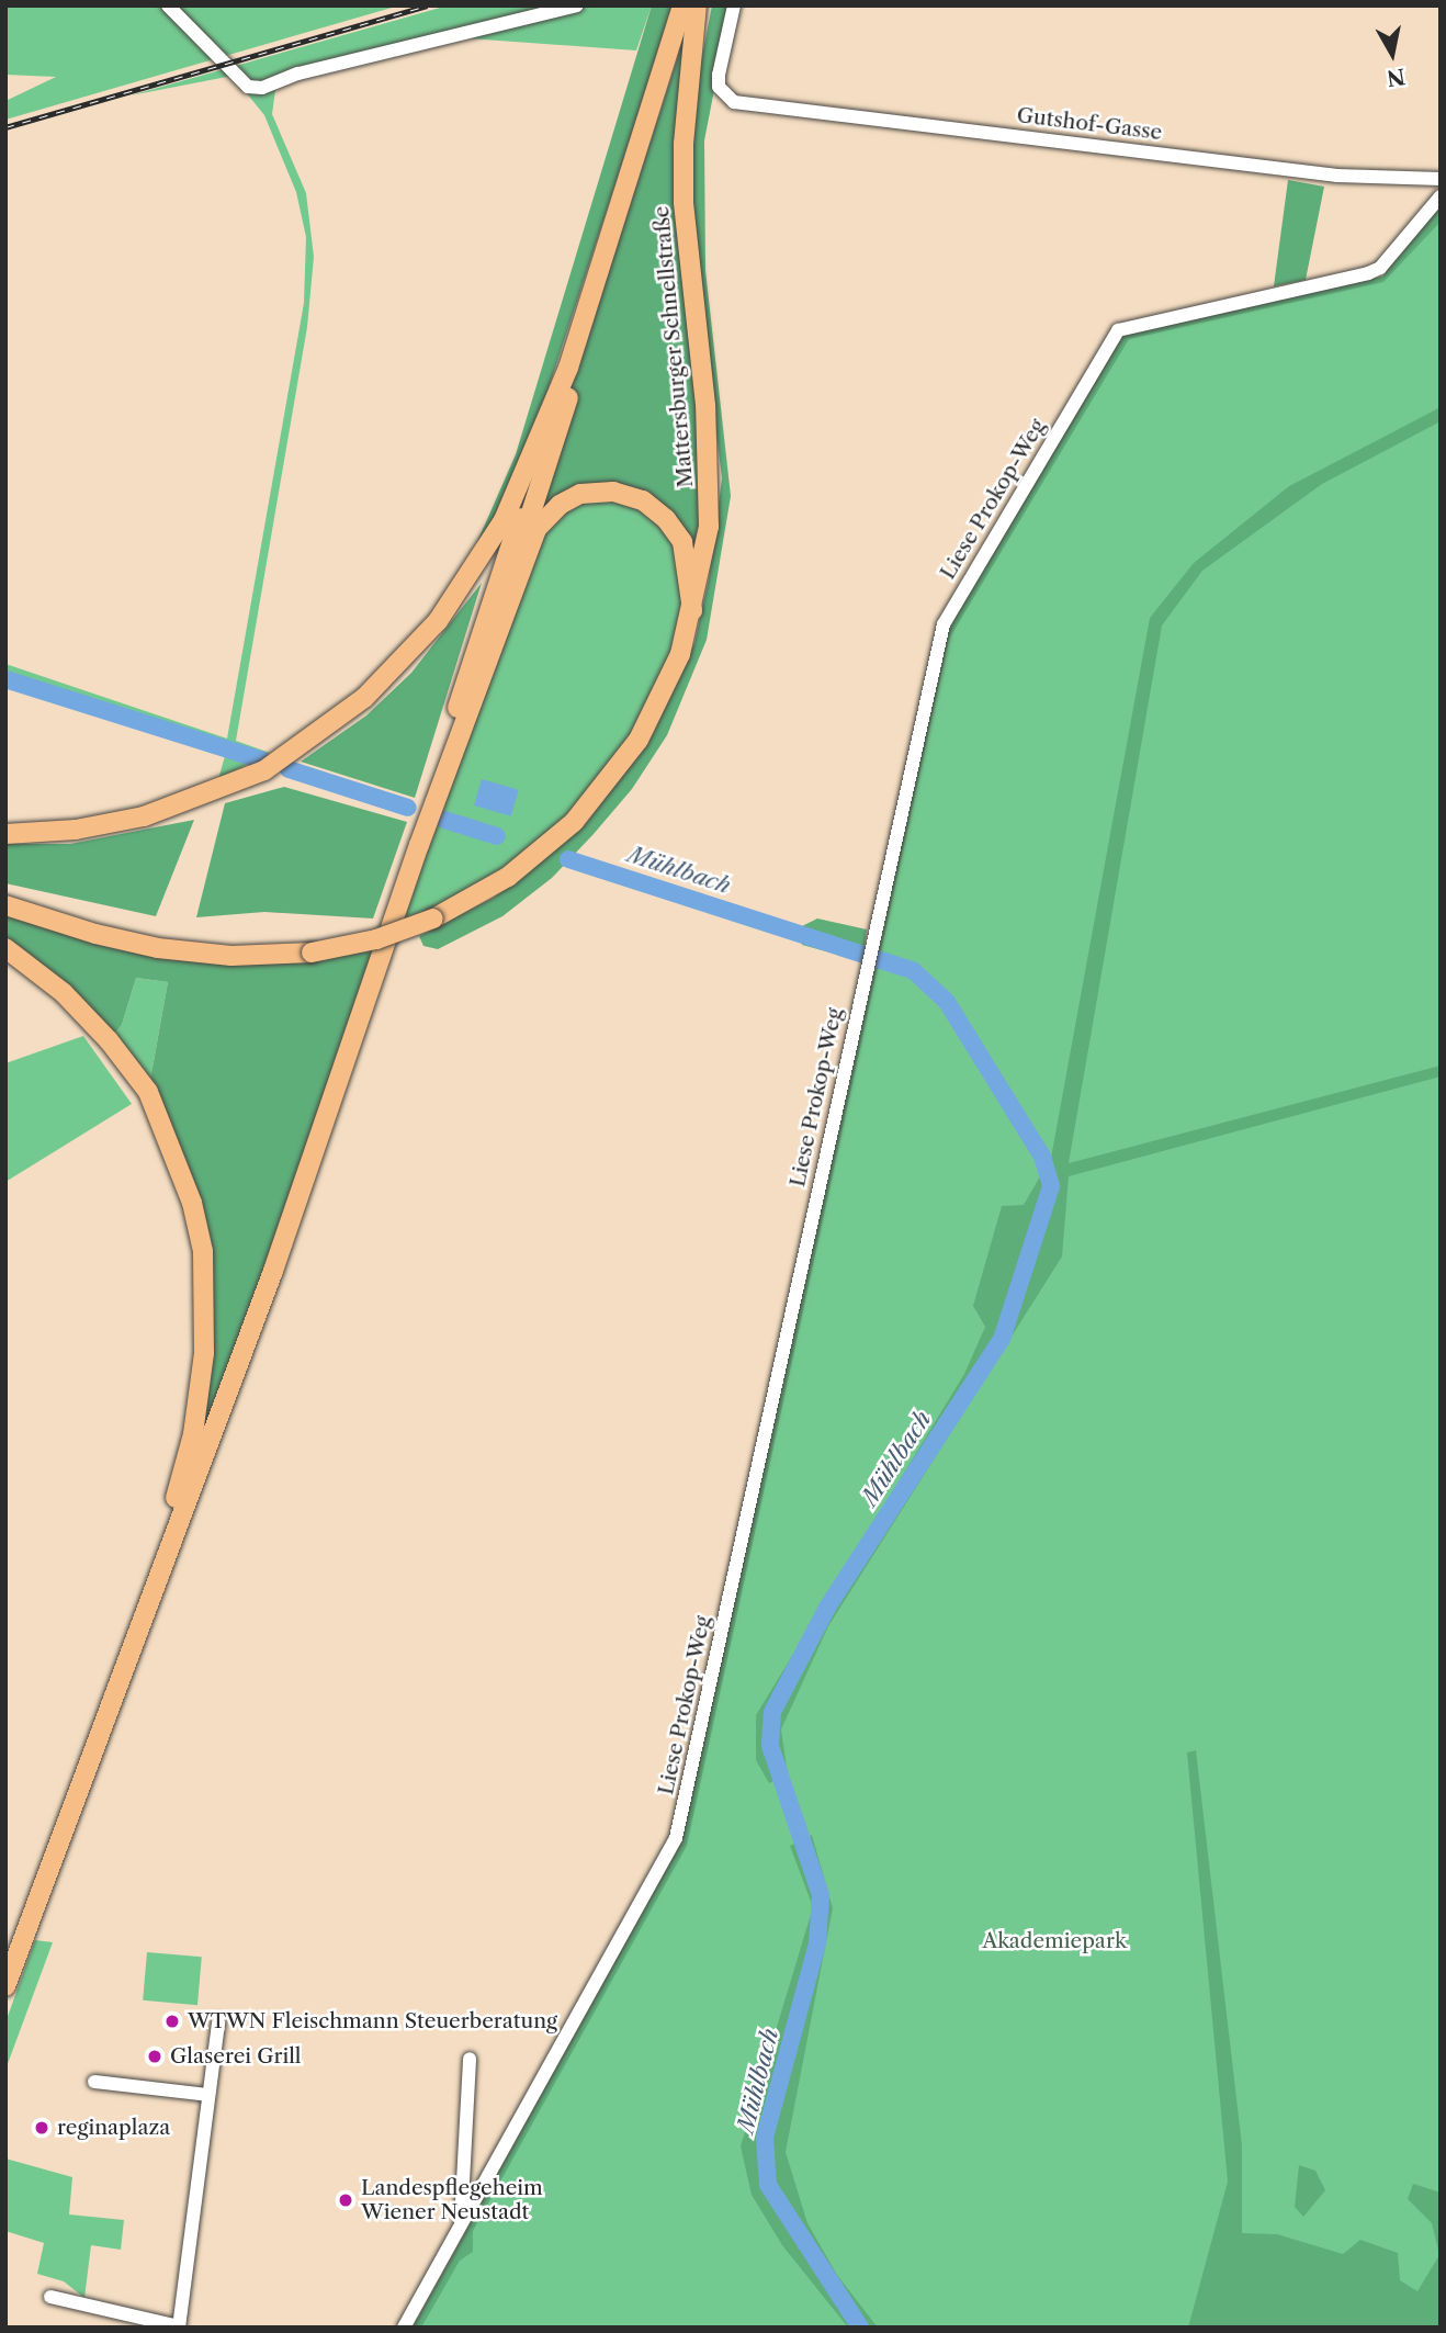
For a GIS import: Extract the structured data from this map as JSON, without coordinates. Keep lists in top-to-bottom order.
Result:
{
  "streets": {
    "highway": ["Mattersburger Schnellstraße"],
    "street": ["Gutshof-Gasse", "Liese Prokop-Weg"]
  },
  "water": ["Mühlbach"],
  "parks": ["Akademiepark"],
  "places": [
    "WTWN Fleischmann Steuerberatung",
    "Glaserei Grill",
    "reginaplaza",
    "Landespflegeheim Wiener Neustadt"
  ],
  "north": "bottom"
}
